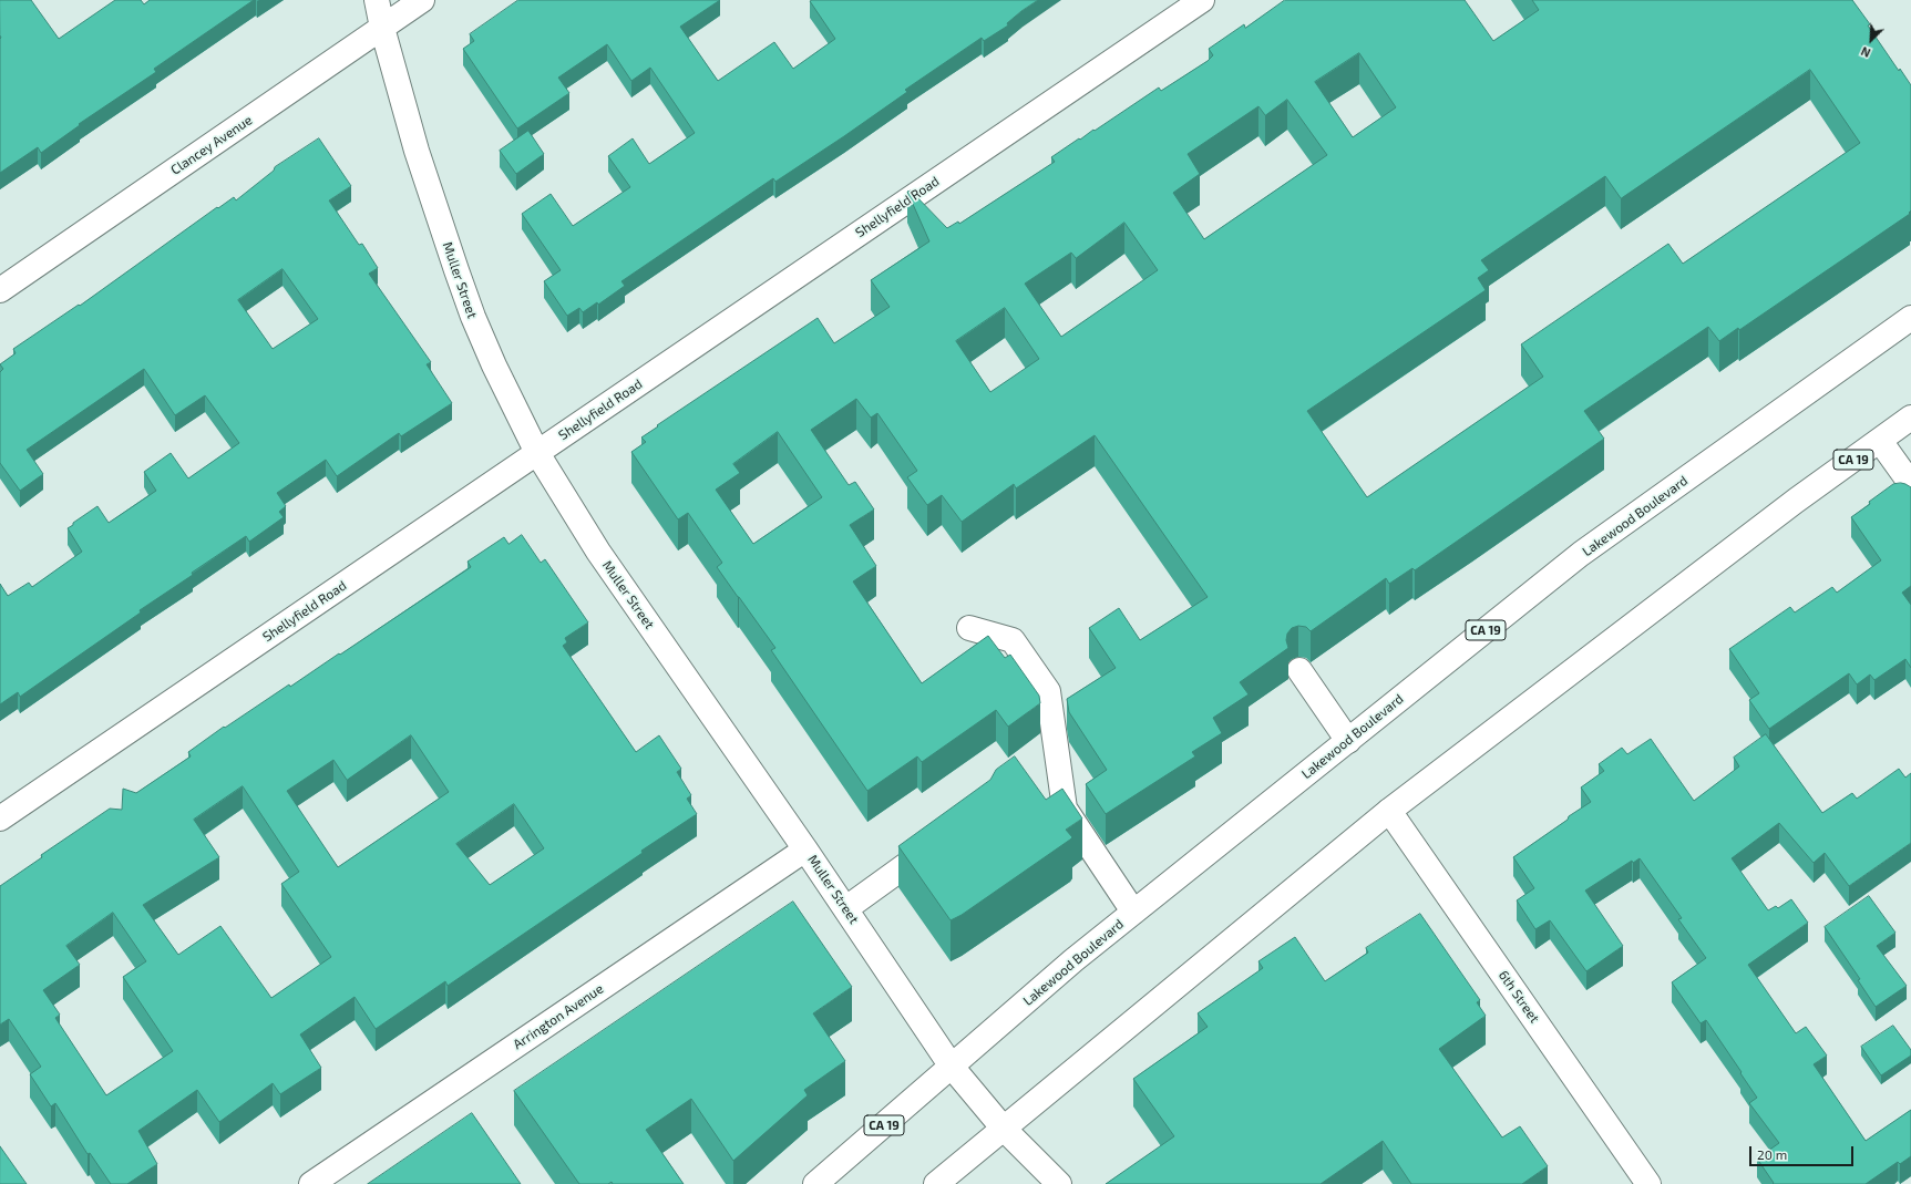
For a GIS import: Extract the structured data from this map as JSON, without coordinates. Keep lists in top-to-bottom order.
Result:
{
  "streets": {
    "street": [
      "Clancey Avenue",
      "Shellyfield Road",
      "Muller Street",
      "CA 19",
      "Lakewood Boulevard",
      "6th Street",
      "Arrington Avenue"
    ]
  },
  "crossings": [
    ["Clancey Avenue", "Muller Street"],
    ["Shellyfield Road", "Muller Street"],
    ["Muller Street", "CA 19"],
    ["Muller Street", "Lakewood Boulevard"],
    ["Muller Street", "Arrington Avenue"],
    ["CA 19", "6th Street"]
  ],
  "scale_bar": "20 m",
  "north": "bottom left"
}
